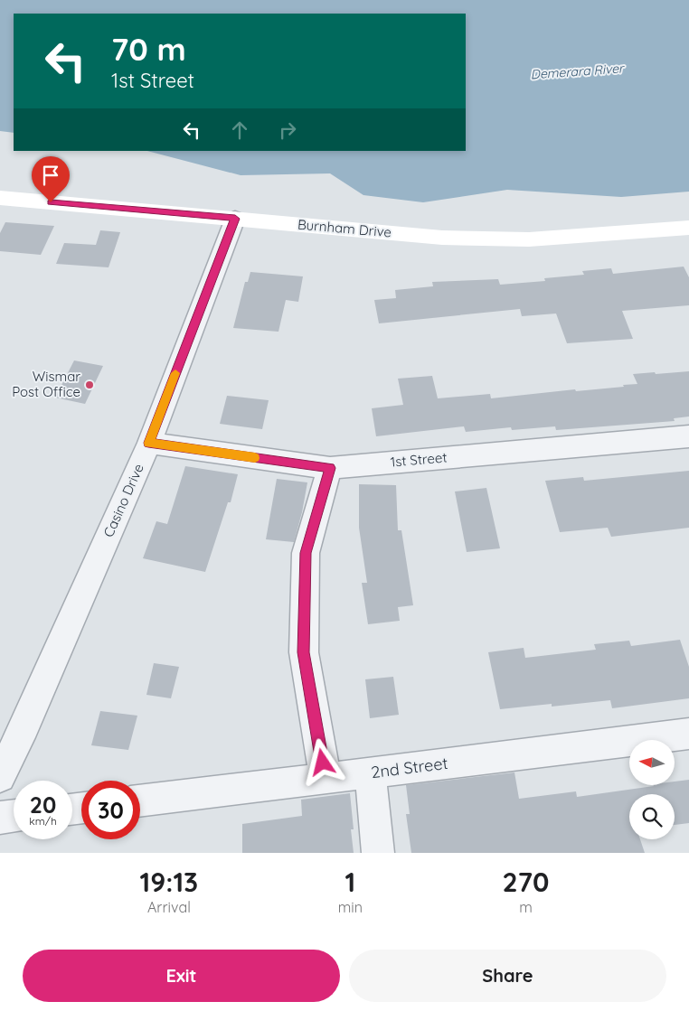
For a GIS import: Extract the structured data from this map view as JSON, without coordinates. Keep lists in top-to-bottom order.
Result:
{
  "streets": {
    "street": [
      "Burnham Drive",
      "1st Street",
      "Casino Drive",
      "2nd Street"
    ]
  },
  "crossings": [
    ["Burnham Drive", "Casino Drive"],
    ["1st Street", "Casino Drive"]
  ],
  "water": ["Demerara River"],
  "places": ["Wismar Post Office"],
  "north": "left",
  "page": {
    "turn": ["70 m", "1st Street"],
    "speed": "20 km/h",
    "limit": "30",
    "eta": [
      "19:13",
      "Arrival",
      "1",
      "min",
      "270",
      "m"
    ],
    "buttons": ["Exit", "Share"]
  }
}
